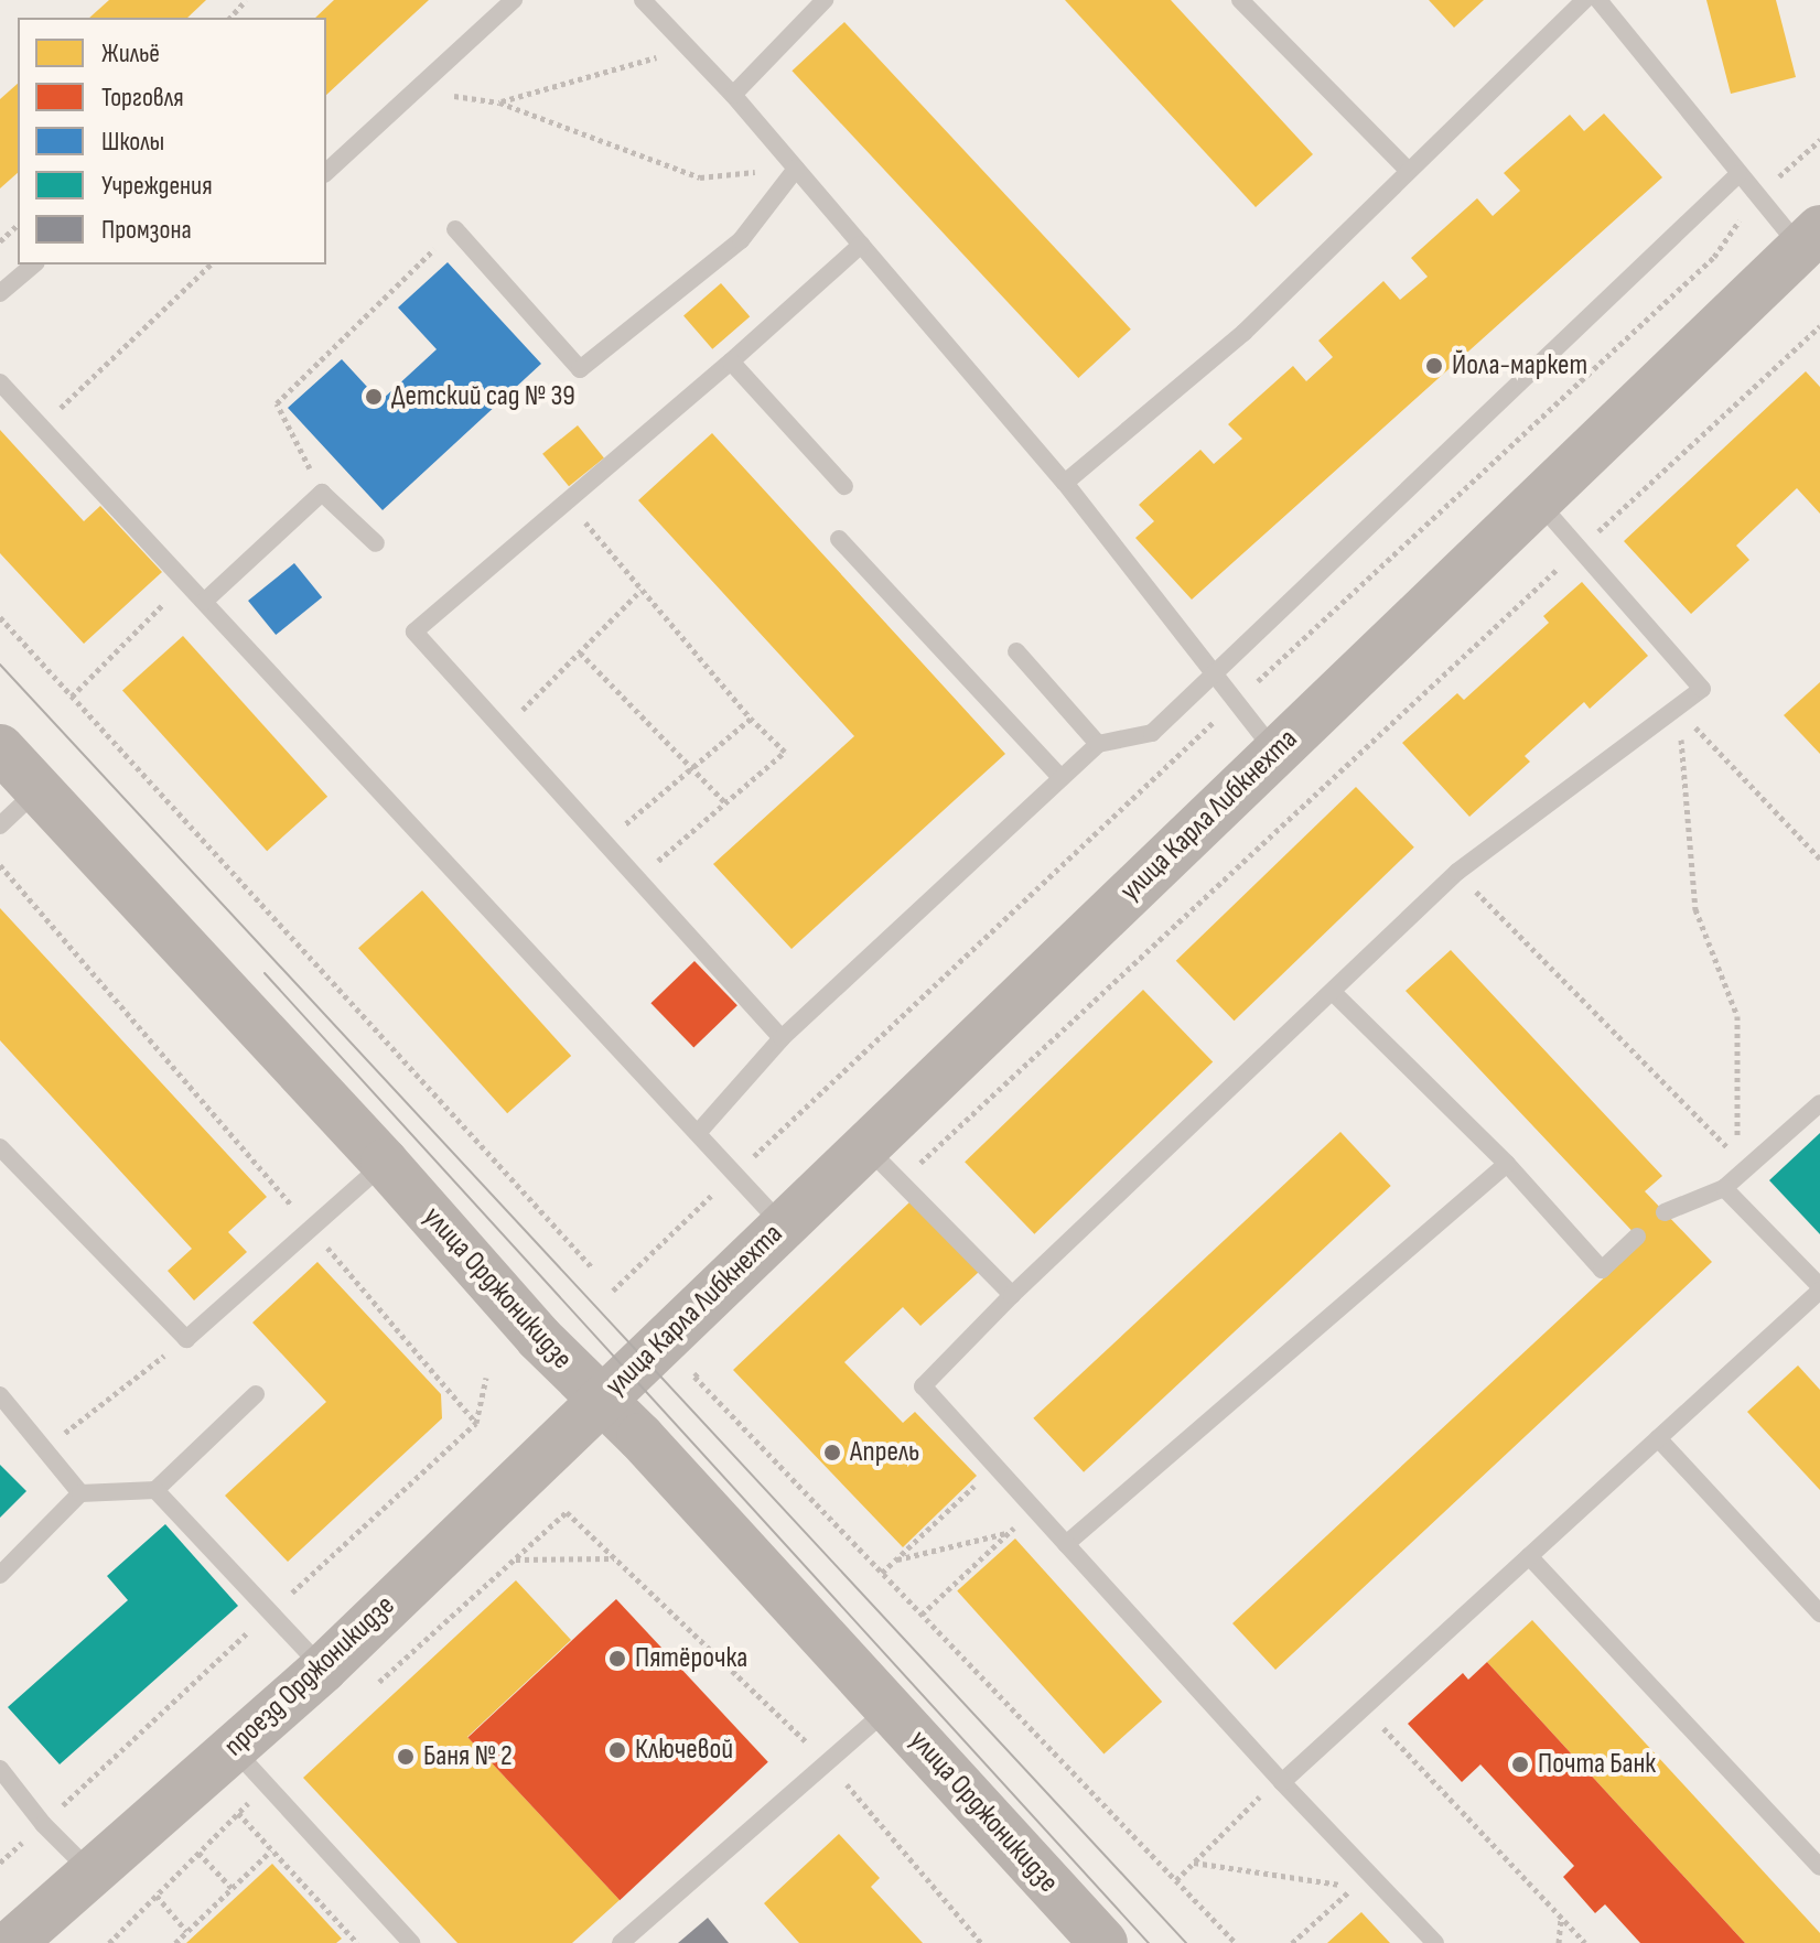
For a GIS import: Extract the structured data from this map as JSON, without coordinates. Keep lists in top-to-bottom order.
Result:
{
  "streets": {
    "main road": ["улица Карла Либкнехта", "улица Орджоникидзе", "проезд Орджоникидзе"]
  },
  "crossings": [
    ["улица Карла Либкнехта", "улица Орджоникидзе"],
    ["улица Карла Либкнехта", "проезд Орджоникидзе"],
    ["улица Орджоникидзе", "проезд Орджоникидзе"]
  ],
  "places": [
    "Йола-маркет",
    "Детский сад № 39",
    "Апрель",
    "Пятёрочка",
    "Ключевой",
    "Баня № 2",
    "Почта Банк"
  ],
  "legend": [
    "Жильё",
    "Торговля",
    "Школы",
    "Учреждения",
    "Промзона"
  ]
}
